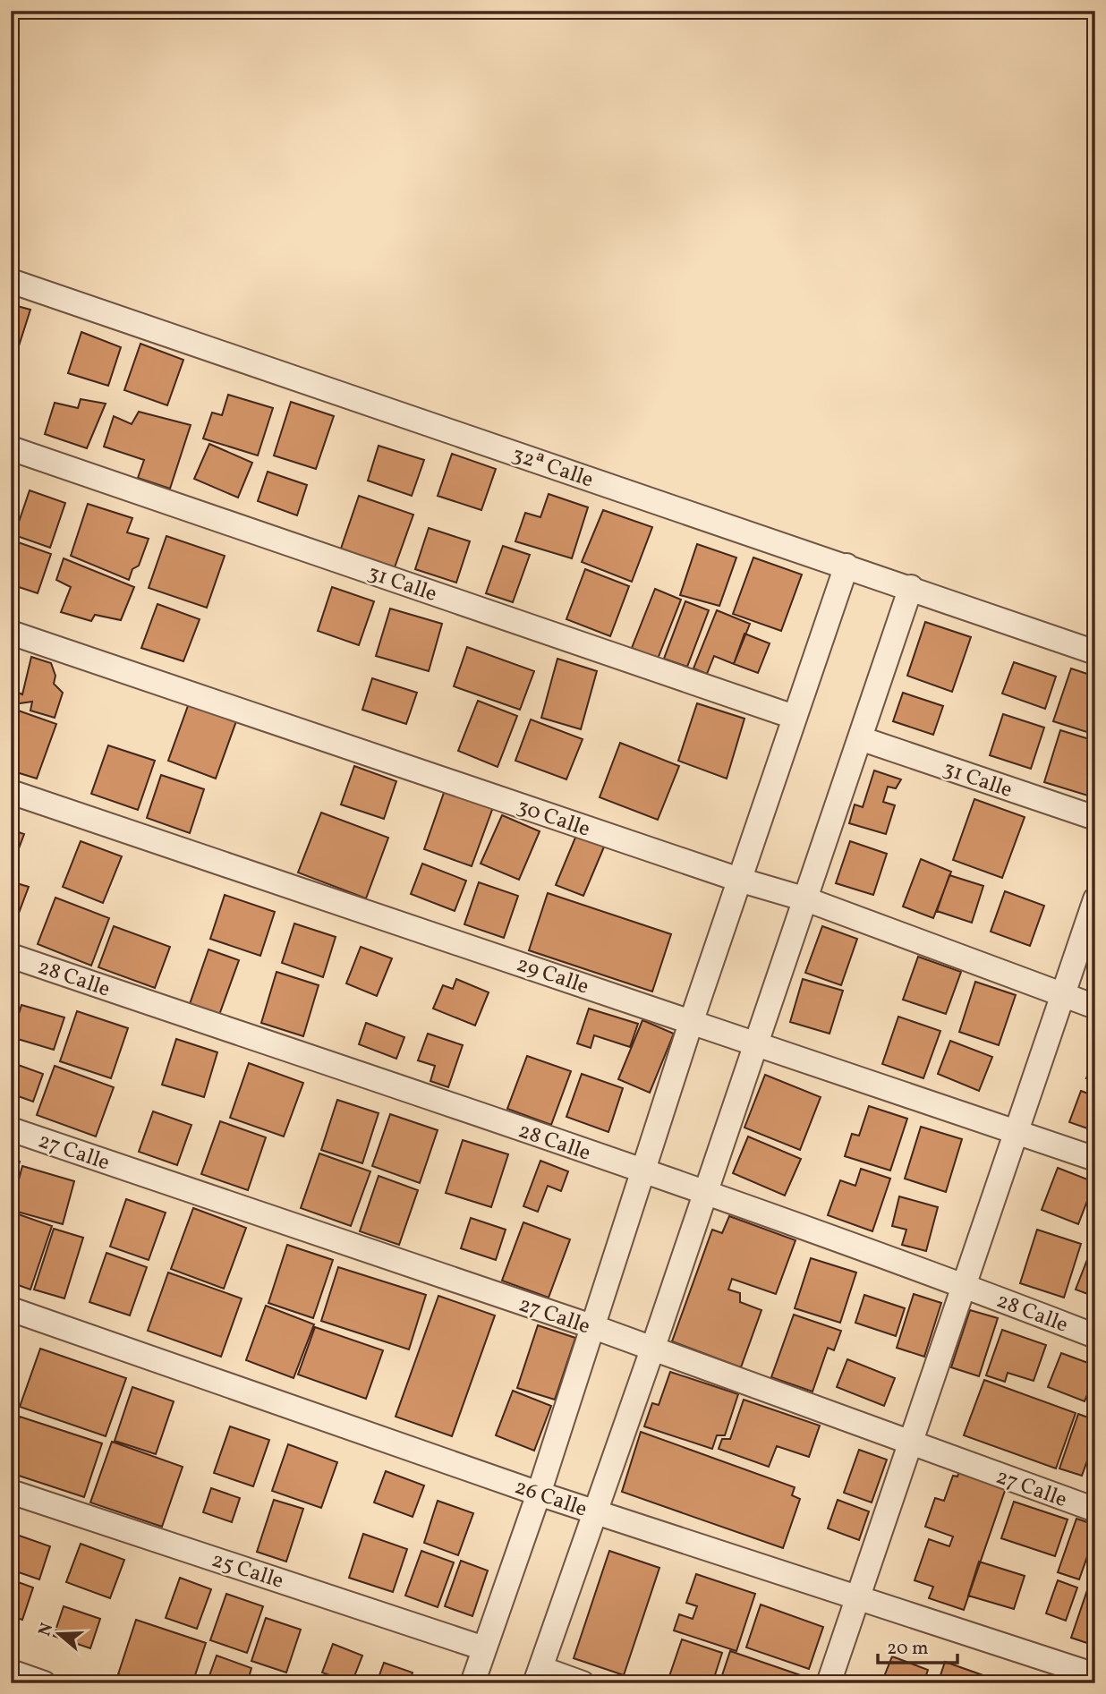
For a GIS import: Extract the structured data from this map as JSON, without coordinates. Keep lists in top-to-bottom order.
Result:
{
  "streets": {
    "street": [
      "32ª Calle",
      "31 Calle",
      "30 Calle",
      "29 Calle",
      "28 Calle",
      "27 Calle",
      "26 Calle",
      "25 Calle"
    ]
  },
  "scale_bar": "20 m",
  "north": "left"
}
